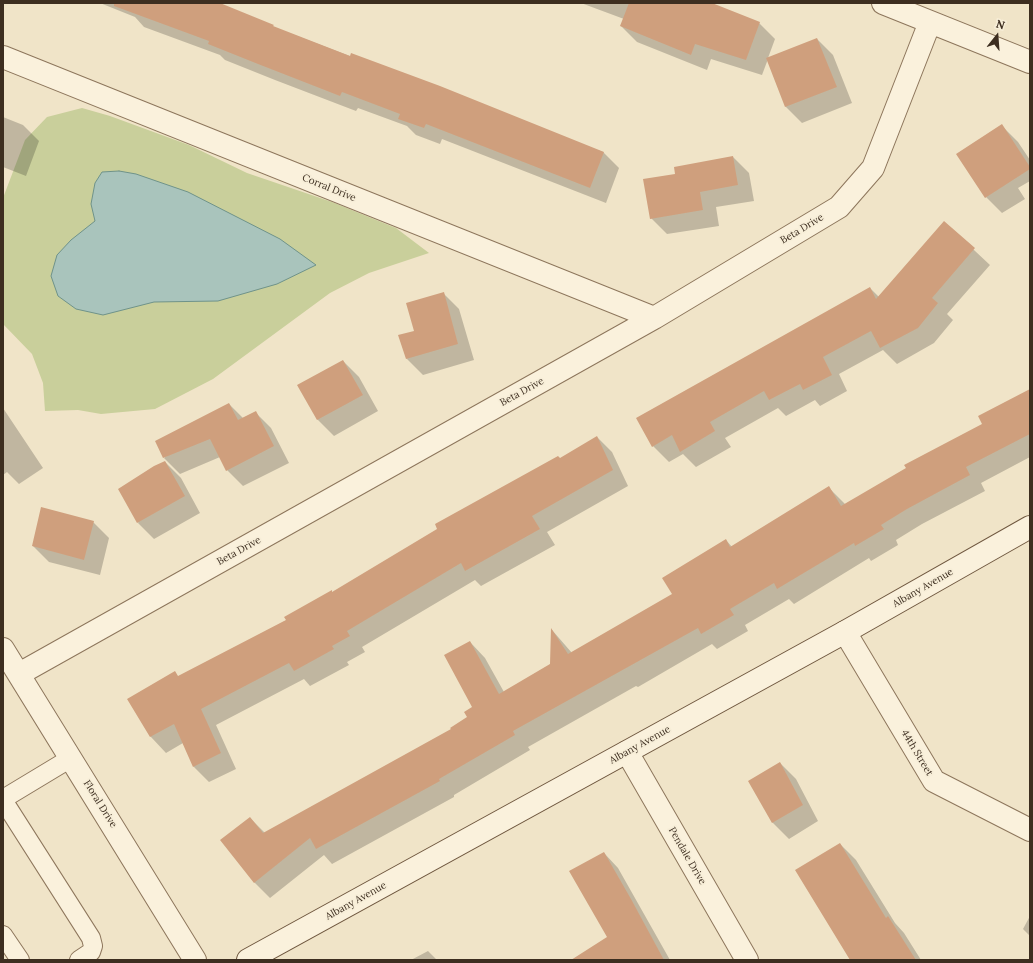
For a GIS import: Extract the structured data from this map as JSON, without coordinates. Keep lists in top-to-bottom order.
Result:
{
  "streets": {
    "street": [
      "Corral Drive",
      "Beta Drive",
      "Albany Avenue",
      "44th Street",
      "Floral Drive",
      "Pendale Drive"
    ]
  },
  "crossings": [
    ["Corral Drive", "Beta Drive"],
    ["Beta Drive", "Floral Drive"],
    ["Albany Avenue", "44th Street"],
    ["Albany Avenue", "Pendale Drive"]
  ],
  "north": "top"
}
